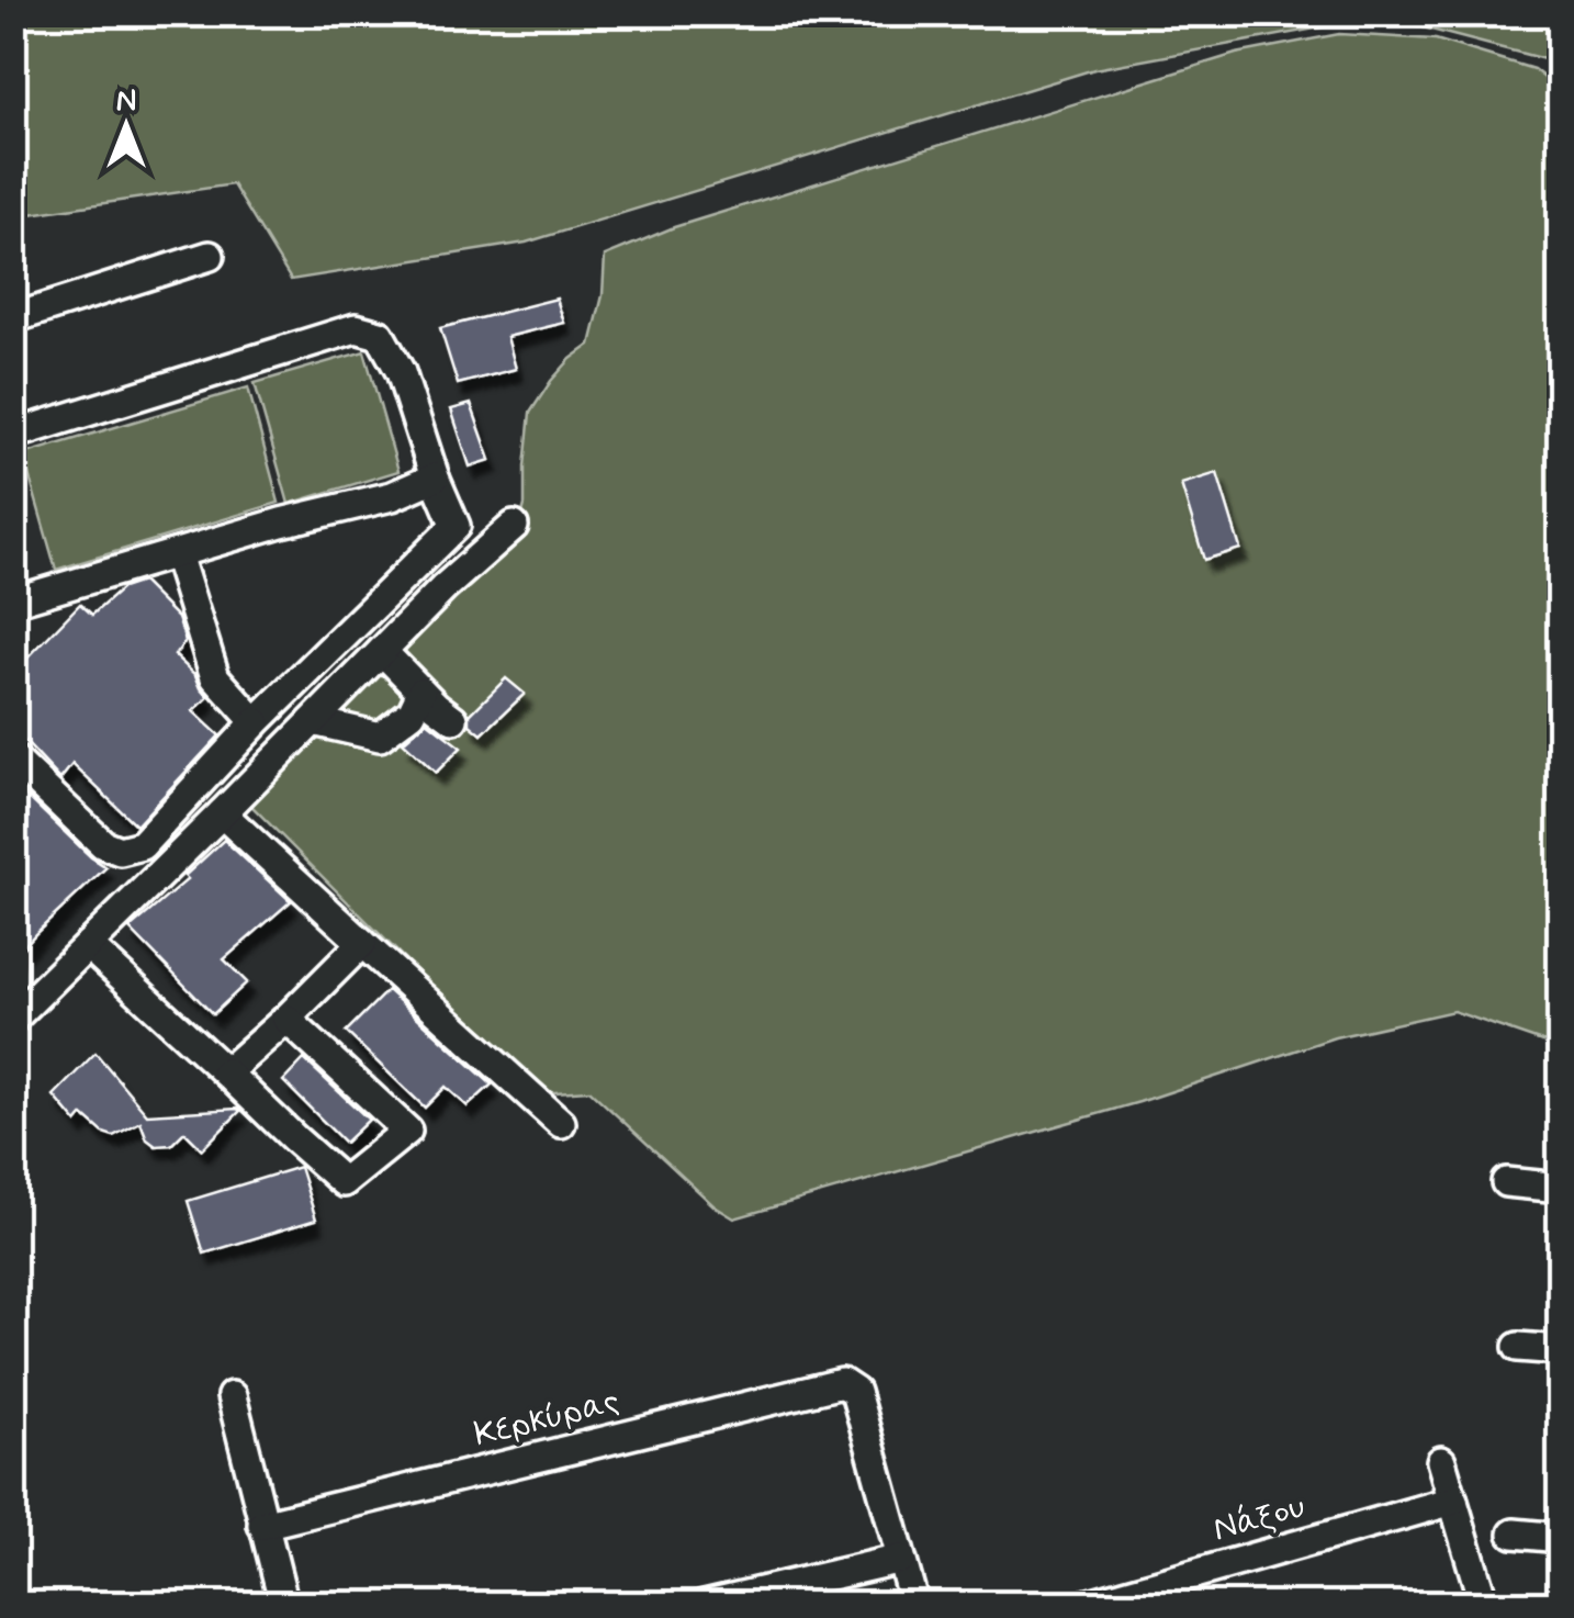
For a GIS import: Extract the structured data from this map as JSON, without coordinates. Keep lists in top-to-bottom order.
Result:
{
  "streets": {
    "street": ["Κερκύρας", "Νάξου"]
  },
  "north": "top"
}
